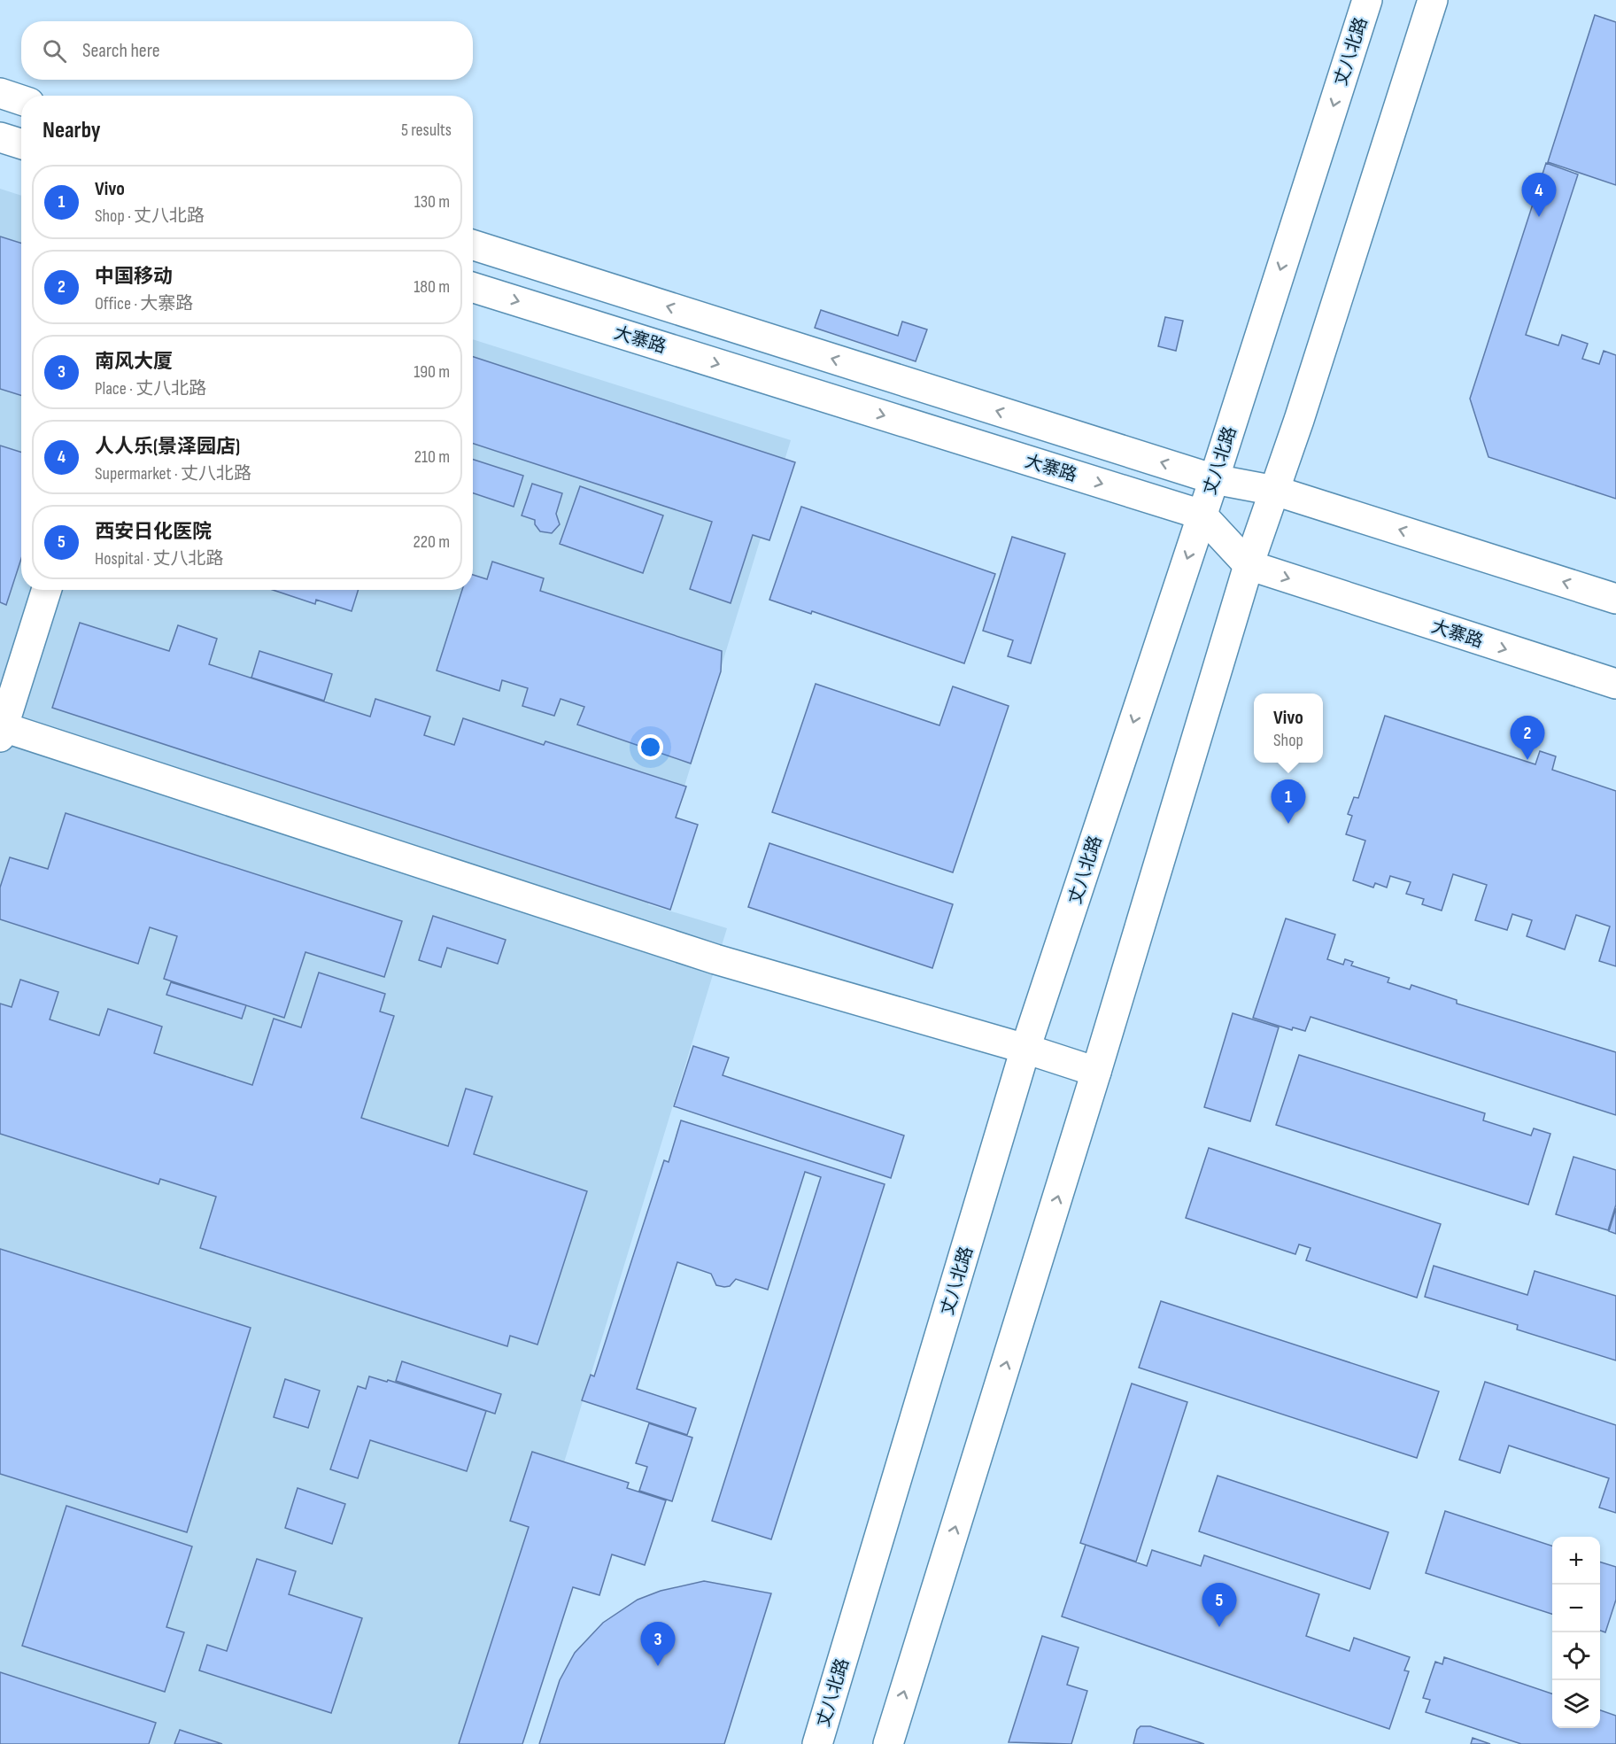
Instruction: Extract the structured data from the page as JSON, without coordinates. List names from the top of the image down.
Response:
{
  "streets": {
    "main road": ["丈八北路", "大寨路"]
  },
  "crossings": [
    ["丈八北路", "大寨路"]
  ],
  "page": {
    "search": "Search here",
    "heading": ["Nearby", "5 results"],
    "list": [
      {
        "mark": "1",
        "name": "Vivo",
        "note": "Shop · 丈八北路",
        "value": "130 m"
      },
      {
        "mark": "2",
        "name": "中国移动",
        "note": "Office · 大寨路",
        "value": "180 m"
      },
      {
        "mark": "3",
        "name": "南风大厦",
        "note": "Place · 丈八北路",
        "value": "190 m"
      },
      {
        "mark": "4",
        "name": "人人乐(景泽园店)",
        "note": "Supermarket · 丈八北路",
        "value": "210 m"
      },
      {
        "mark": "5",
        "name": "西安日化医院",
        "note": "Hospital · 丈八北路",
        "value": "220 m"
      }
    ],
    "pins": [
      "4",
      "2",
      "1",
      "5",
      "3"
    ],
    "popup": ["Vivo", "Shop"],
    "map_buttons": ["+", "−"]
  }
}
